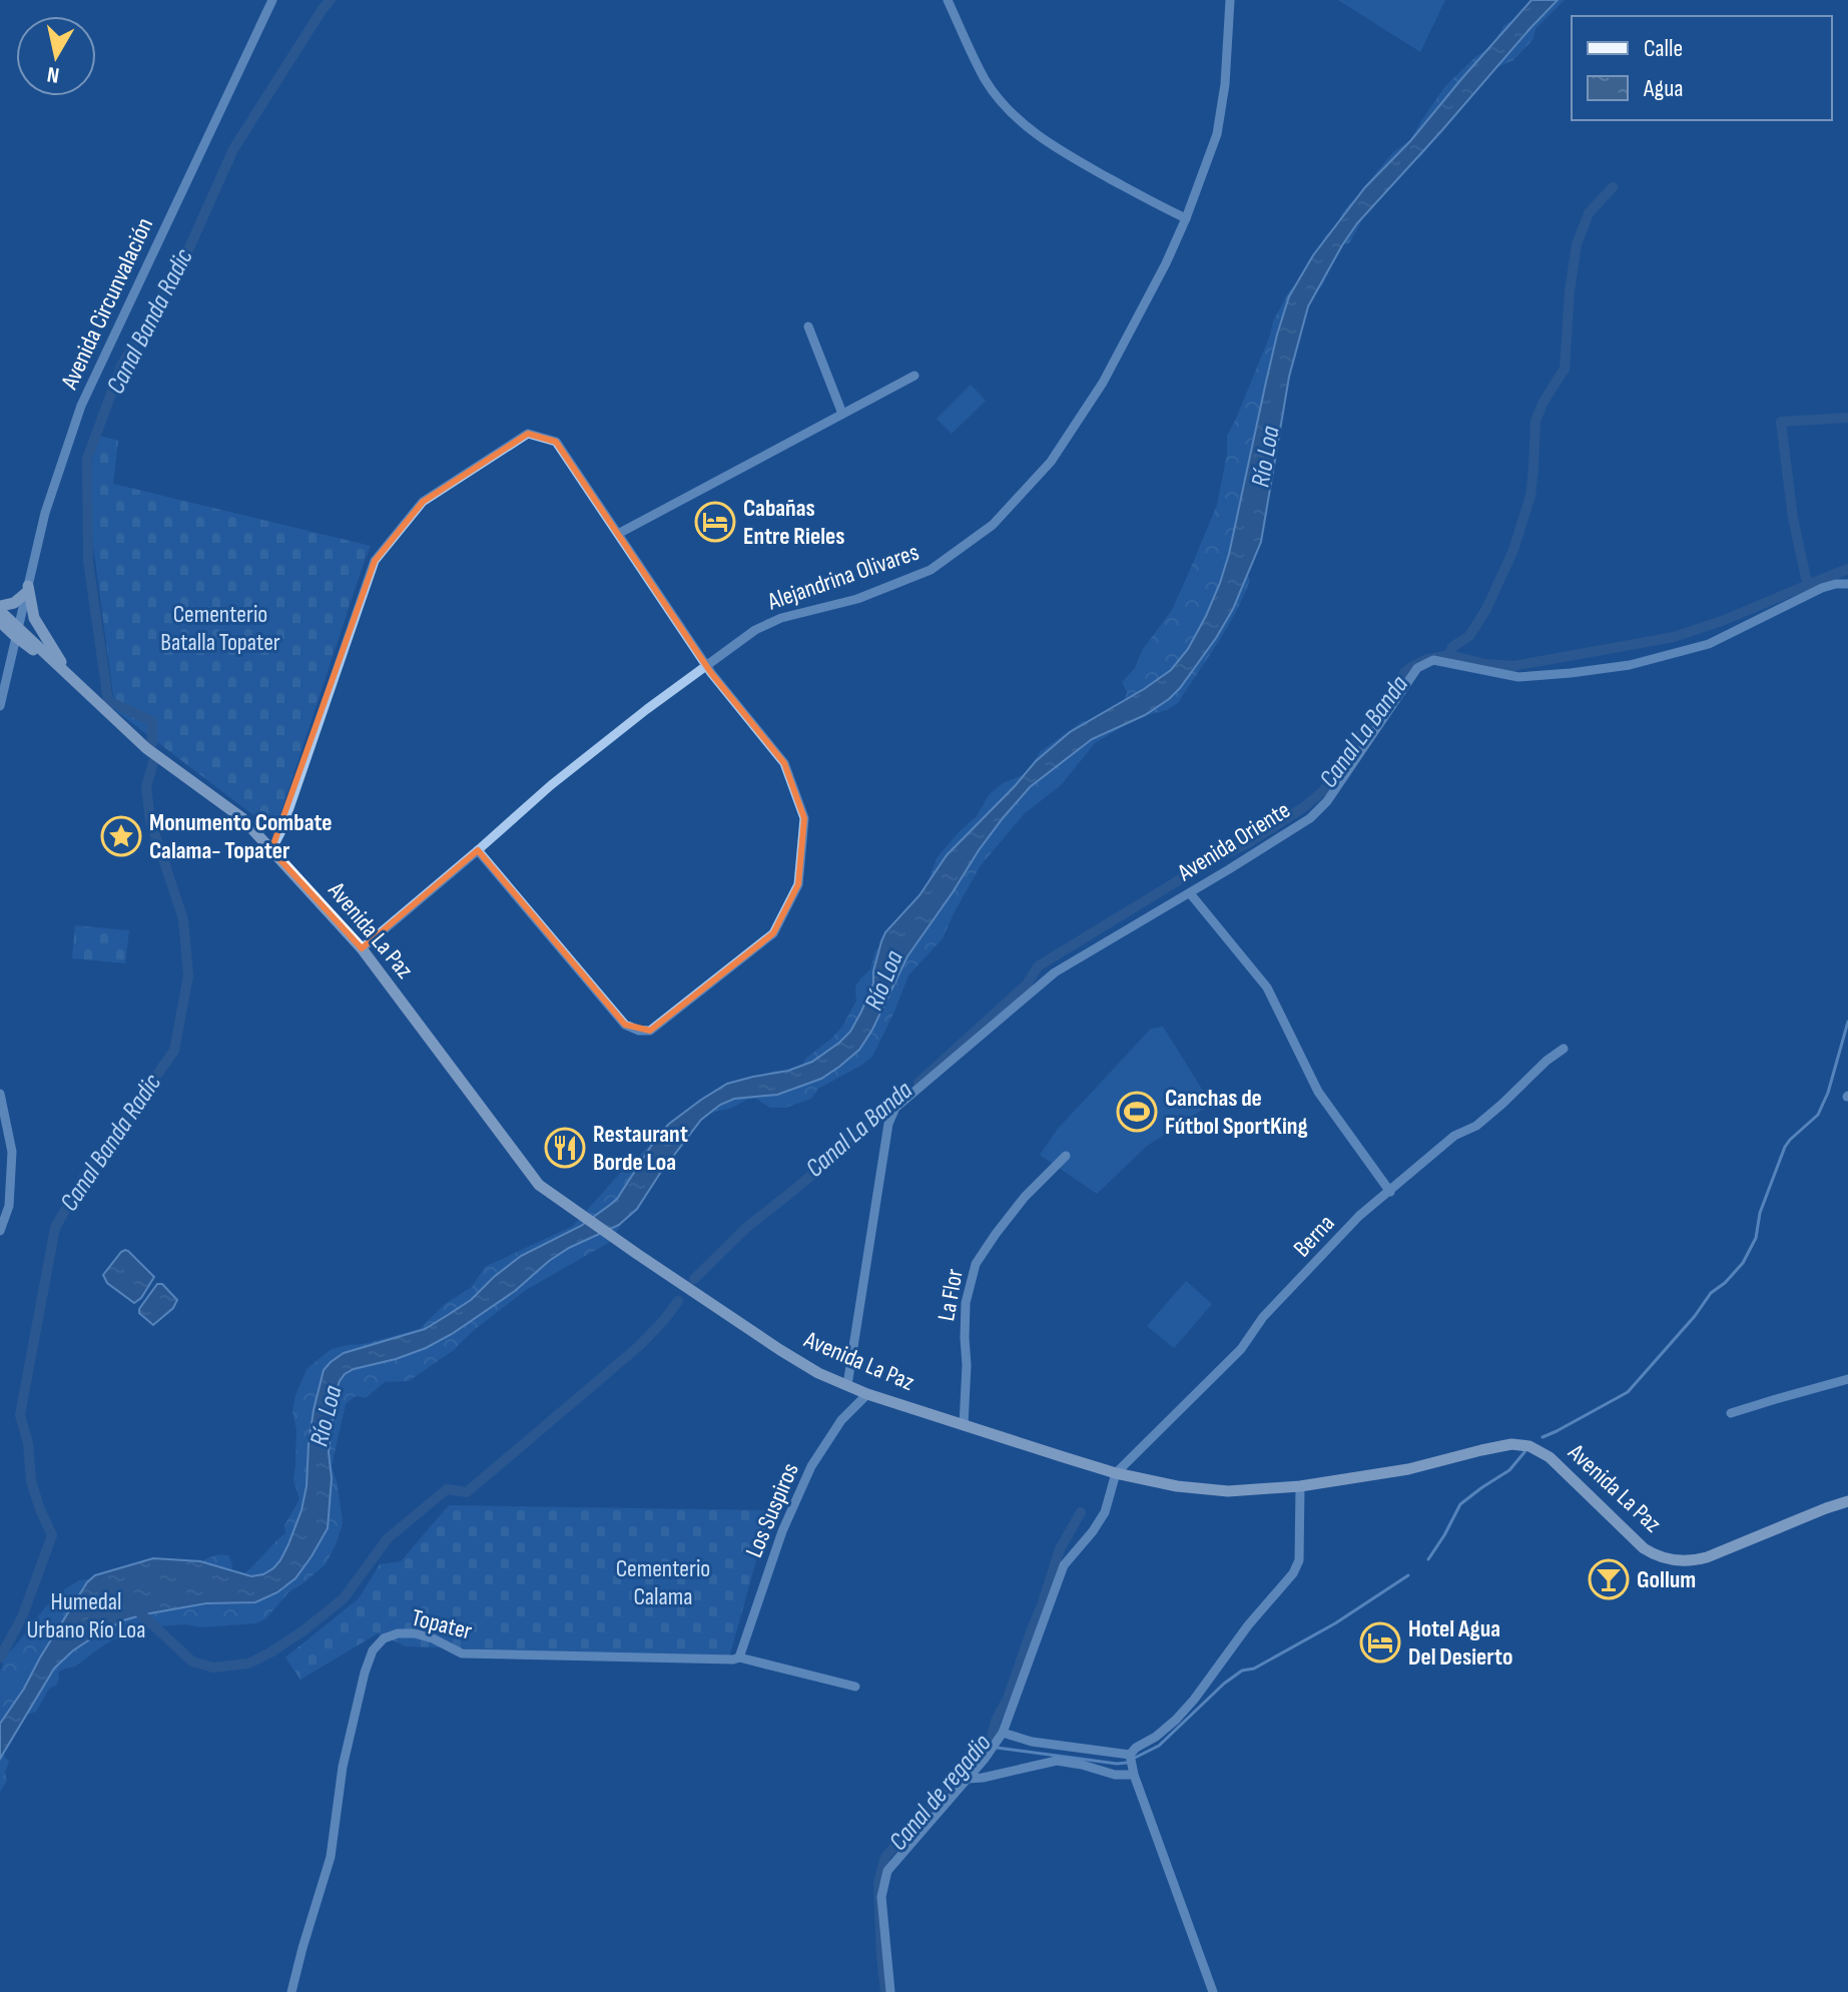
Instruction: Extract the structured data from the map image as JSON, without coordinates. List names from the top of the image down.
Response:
{
  "streets": {
    "main road": ["Avenida La Paz"],
    "street": [
      "Avenida Circunvalación",
      "Alejandrina Olivares",
      "Avenida Oriente",
      "Berna",
      "La Flor",
      "Los Suspiros",
      "Topater"
    ]
  },
  "crossings": [
    ["Avenida Circunvalación", "Avenida La Paz"],
    ["Alejandrina Olivares", "Avenida La Paz"],
    ["Avenida Oriente", "Avenida La Paz"],
    ["Avenida La Paz", "Berna"],
    ["Avenida La Paz", "La Flor"],
    ["Avenida La Paz", "Los Suspiros"],
    ["Los Suspiros", "Topater"]
  ],
  "water": [
    "Canal Banda Radic",
    "Río Loa",
    "Canal La Banda",
    "Canal de regadio"
  ],
  "parks": ["Cementerio Batalla Topater", "Cementerio Calama", "Humedal Urbano Río Loa"],
  "places": {
    "hotel": ["Cabañas Entre Rieles", "Hotel Agua Del Desierto"],
    "place": ["Monumento Combate Calama- Topater"],
    "sports": ["Canchas de Fútbol SportKing"],
    "restaurant": ["Restaurant Borde Loa"],
    "bar": ["Gollum"]
  },
  "legend": ["Calle", "Agua"],
  "north": "bottom"
}
